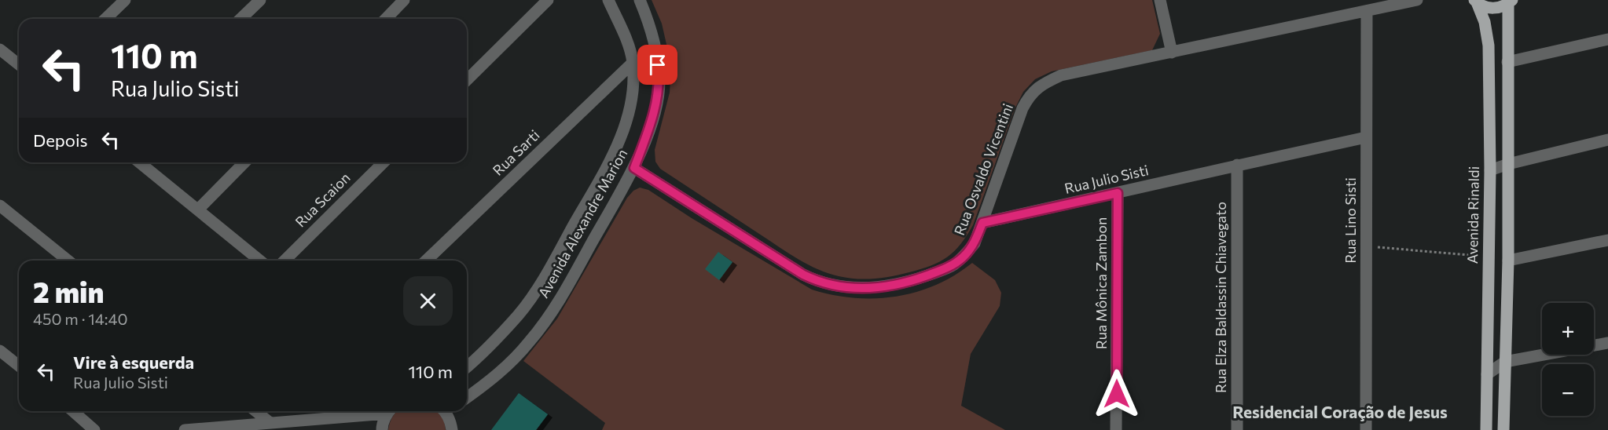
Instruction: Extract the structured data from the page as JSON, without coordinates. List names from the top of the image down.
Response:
{
  "streets": {
    "main road": ["Avenida Rinaldi"],
    "street": [
      "Rua Sarti",
      "Rua Osvaldo Vicentini",
      "Rua Julio Sisti",
      "Rua Scaion",
      "Rua Lino Sisti",
      "Avenida Alexandre Marion",
      "Rua Mônica Zambon",
      "Rua Elza Baldassin Chiavegato"
    ]
  },
  "crossings": [
    ["Rua Sarti", "Avenida Alexandre Marion"],
    ["Rua Osvaldo Vicentini", "Rua Julio Sisti"],
    ["Rua Osvaldo Vicentini", "Rua Lino Sisti"],
    ["Rua Osvaldo Vicentini", "Avenida Alexandre Marion"],
    ["Rua Julio Sisti", "Rua Lino Sisti"],
    ["Rua Julio Sisti", "Rua Mônica Zambon"],
    ["Rua Julio Sisti", "Rua Elza Baldassin Chiavegato"]
  ],
  "districts": ["Residencial Coração de Jesus"],
  "page": {
    "turn": ["110 m", "Rua Julio Sisti"],
    "then": "Depois",
    "heading": ["2 min", "450 m · 14:40"],
    "map_buttons": ["+", "−"],
    "list": [
      {
        "name": "Vire à esquerda",
        "note": "Rua Julio Sisti",
        "value": "110 m"
      }
    ]
  }
}
